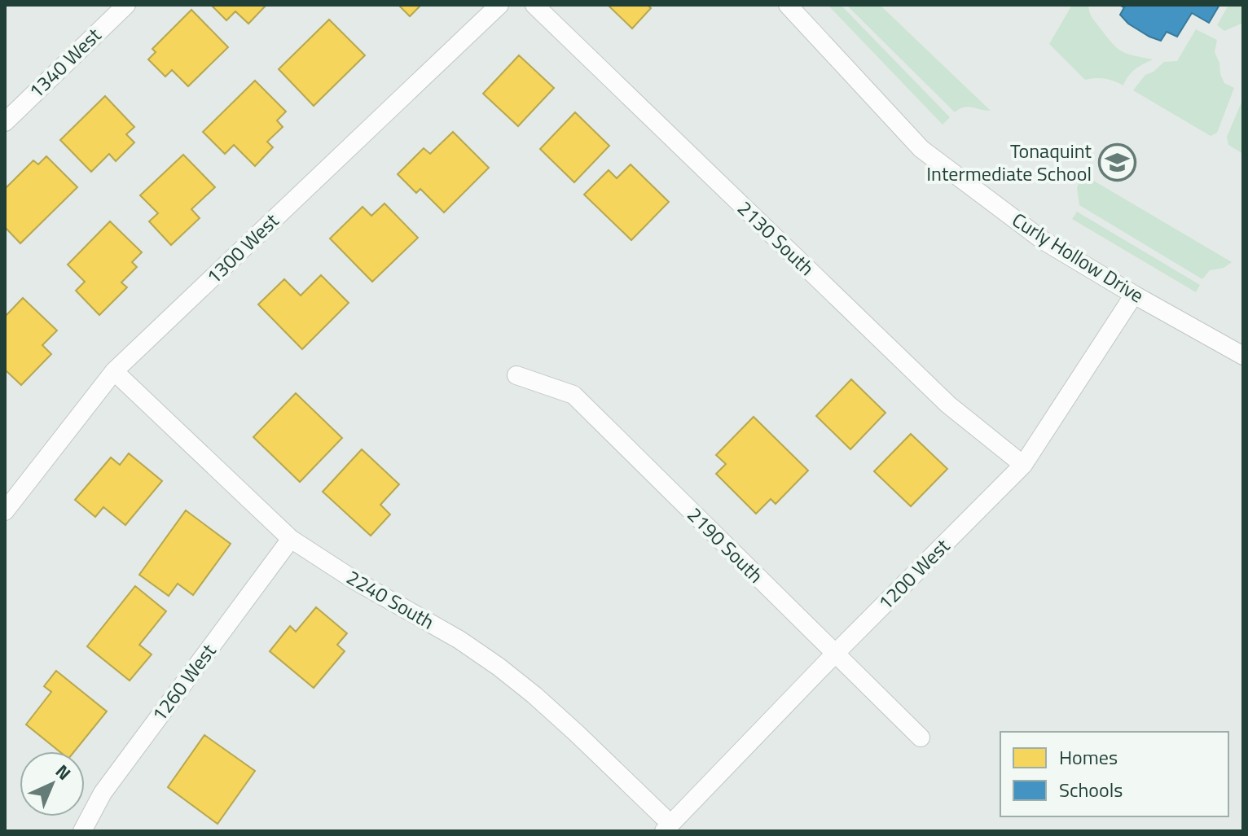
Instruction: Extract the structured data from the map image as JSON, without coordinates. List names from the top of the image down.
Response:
{
  "streets": {
    "street": [
      "1340 West",
      "2130 South",
      "1300 West",
      "Curly Hollow Drive",
      "2190 South",
      "1200 West",
      "2240 South",
      "1260 West"
    ]
  },
  "crossings": [
    ["2130 South", "1200 West"],
    ["1300 West", "2240 South"],
    ["Curly Hollow Drive", "1200 West"],
    ["2190 South", "1200 West"],
    ["1200 West", "2240 South"],
    ["2240 South", "1260 West"]
  ],
  "places": {
    "school or university": ["Tonaquint Intermediate School"]
  },
  "legend": ["Homes", "Schools"],
  "north": "top right"
}
